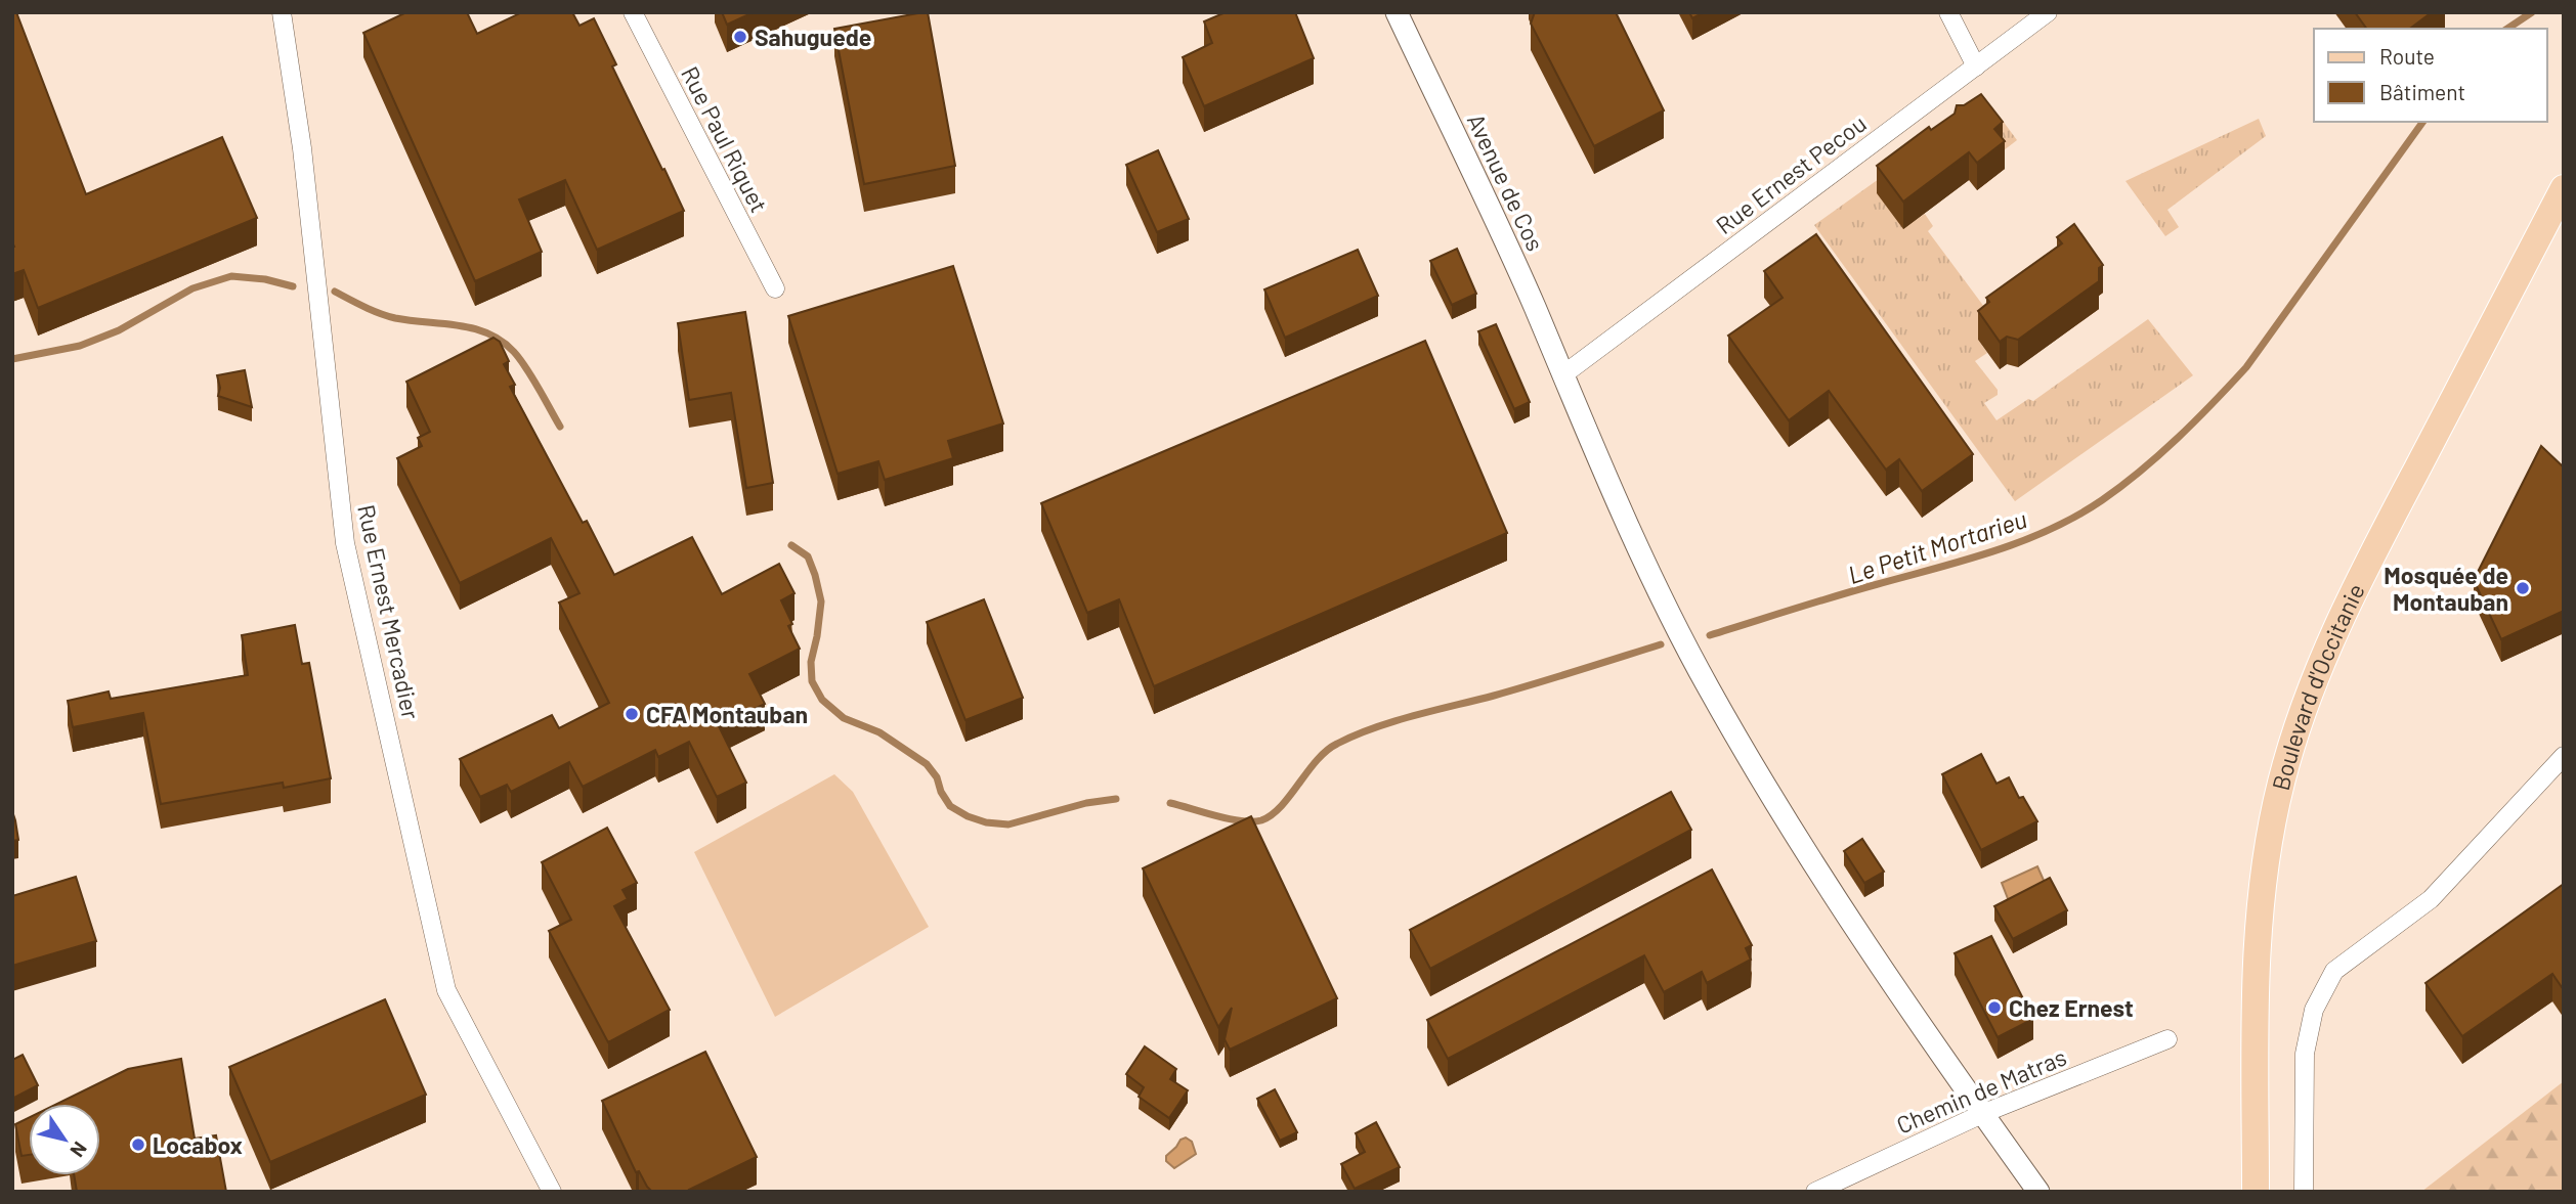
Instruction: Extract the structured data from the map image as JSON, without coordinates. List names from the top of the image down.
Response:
{
  "streets": {
    "main road": ["Boulevard d'Occitanie"],
    "street": [
      "Rue Paul Riquet",
      "Rue Ernest Pecou",
      "Avenue de Cos",
      "Rue Ernest Mercadier",
      "Chemin de Matras"
    ]
  },
  "crossings": [
    ["Rue Ernest Pecou", "Avenue de Cos"],
    ["Avenue de Cos", "Chemin de Matras"]
  ],
  "water": ["Le Petit Mortarieu"],
  "places": [
    "Sahuguede",
    "Mosquée de Montauban",
    "CFA Montauban",
    "Chez Ernest",
    "Locabox"
  ],
  "legend": ["Route", "Bâtiment"],
  "north": "bottom right"
}
